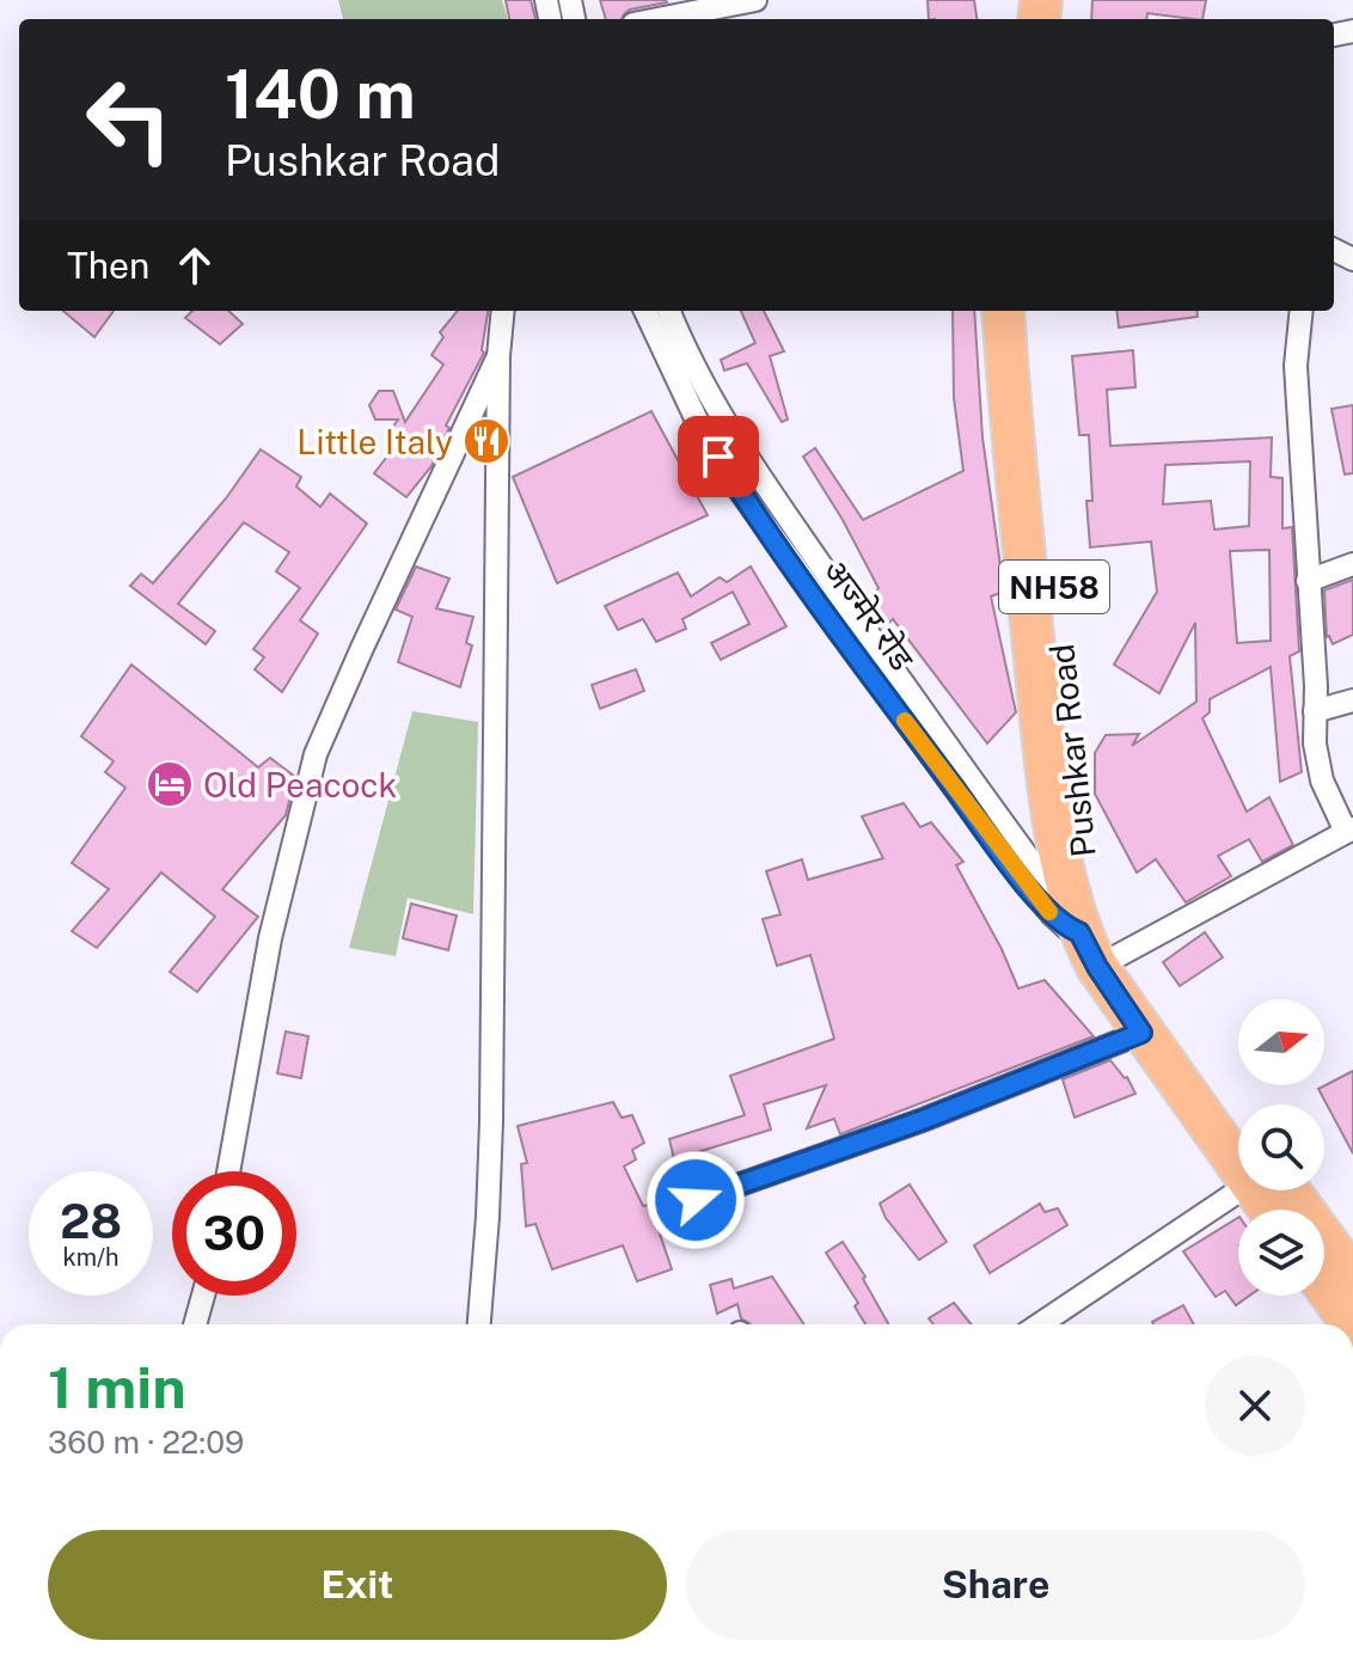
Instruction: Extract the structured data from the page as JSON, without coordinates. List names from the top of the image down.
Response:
{
  "streets": {
    "highway": ["NH58", "Pushkar Road"],
    "street": ["अज्मेर रोड"]
  },
  "crossings": [
    ["अज्मेर रोड", "Pushkar Road"]
  ],
  "places": {
    "restaurant": ["Little Italy"],
    "hotel": ["Old Peacock"]
  },
  "north": "right",
  "page": {
    "turn": ["140 m", "Pushkar Road"],
    "then": "Then",
    "speed": "28 km/h",
    "limit": "30",
    "heading": ["1 min", "360 m · 22:09"],
    "buttons": ["Exit", "Share"]
  }
}
